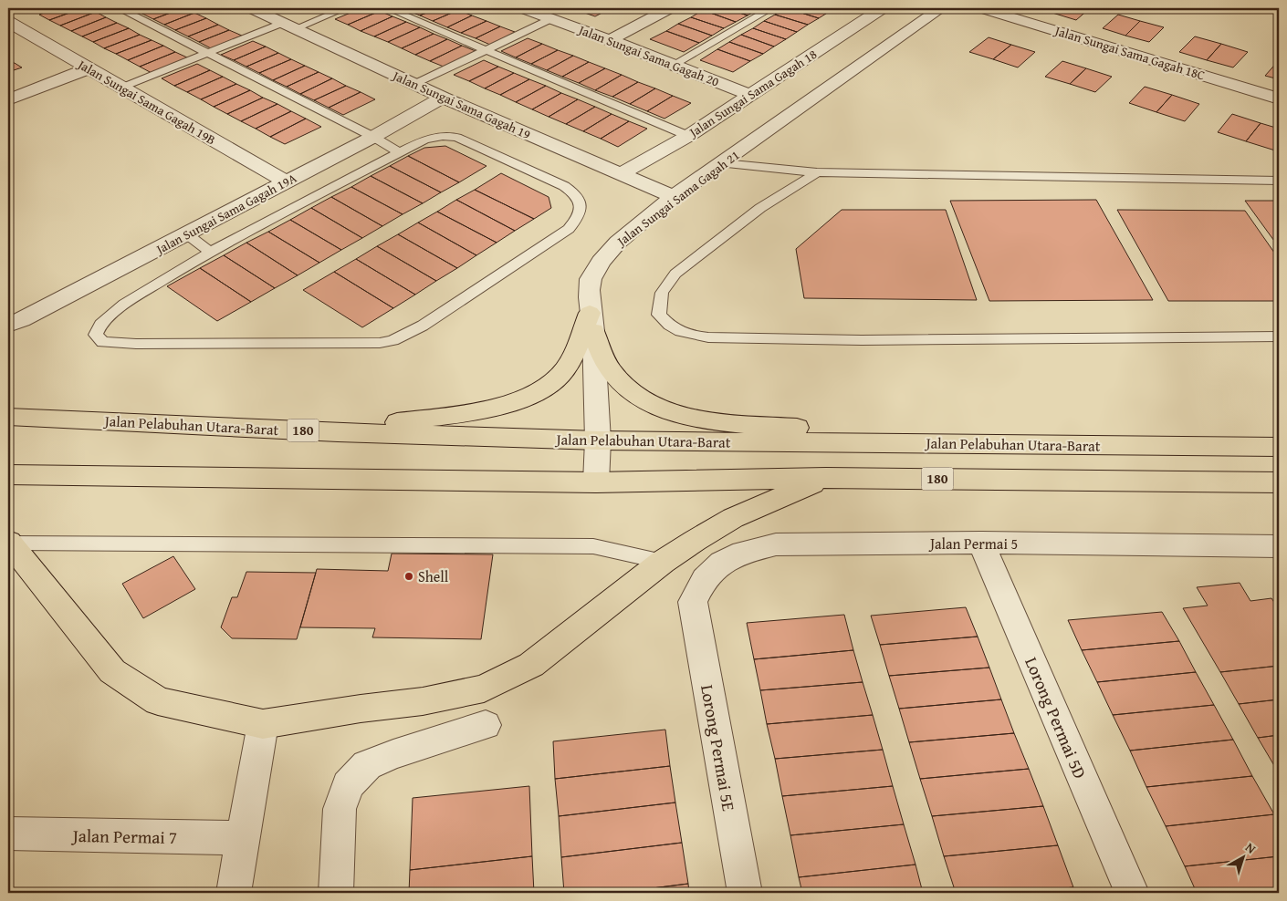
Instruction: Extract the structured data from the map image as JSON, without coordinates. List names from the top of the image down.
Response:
{
  "streets": {
    "main road": ["Jalan Pelabuhan Utara-Barat", "180"],
    "street": [
      "Jalan Sungai Sama Gagah 18C",
      "Jalan Sungai Sama Gagah 20",
      "Jalan Sungai Sama Gagah 18",
      "Jalan Sungai Sama Gagah 19B",
      "Jalan Sungai Sama Gagah 19",
      "Jalan Sungai Sama Gagah 21",
      "Jalan Sungai Sama Gagah 19A",
      "Jalan Permai 5",
      "Lorong Permai 5D",
      "Lorong Permai 5E",
      "Jalan Permai 7"
    ]
  },
  "crossings": [
    ["Jalan Sungai Sama Gagah 20", "Jalan Sungai Sama Gagah 18"],
    ["Jalan Sungai Sama Gagah 18", "Jalan Sungai Sama Gagah 19"],
    ["Jalan Sungai Sama Gagah 19B", "Jalan Sungai Sama Gagah 19A"],
    ["Jalan Sungai Sama Gagah 19", "Jalan Sungai Sama Gagah 21"],
    ["Jalan Sungai Sama Gagah 19", "Jalan Sungai Sama Gagah 19A"],
    ["Jalan Sungai Sama Gagah 21", "Jalan Pelabuhan Utara-Barat"],
    ["Jalan Sungai Sama Gagah 21", "180"],
    ["Jalan Permai 5", "Lorong Permai 5D"],
    ["Jalan Permai 5", "Lorong Permai 5E"]
  ],
  "places": ["Shell"],
  "north": "top right"
}
